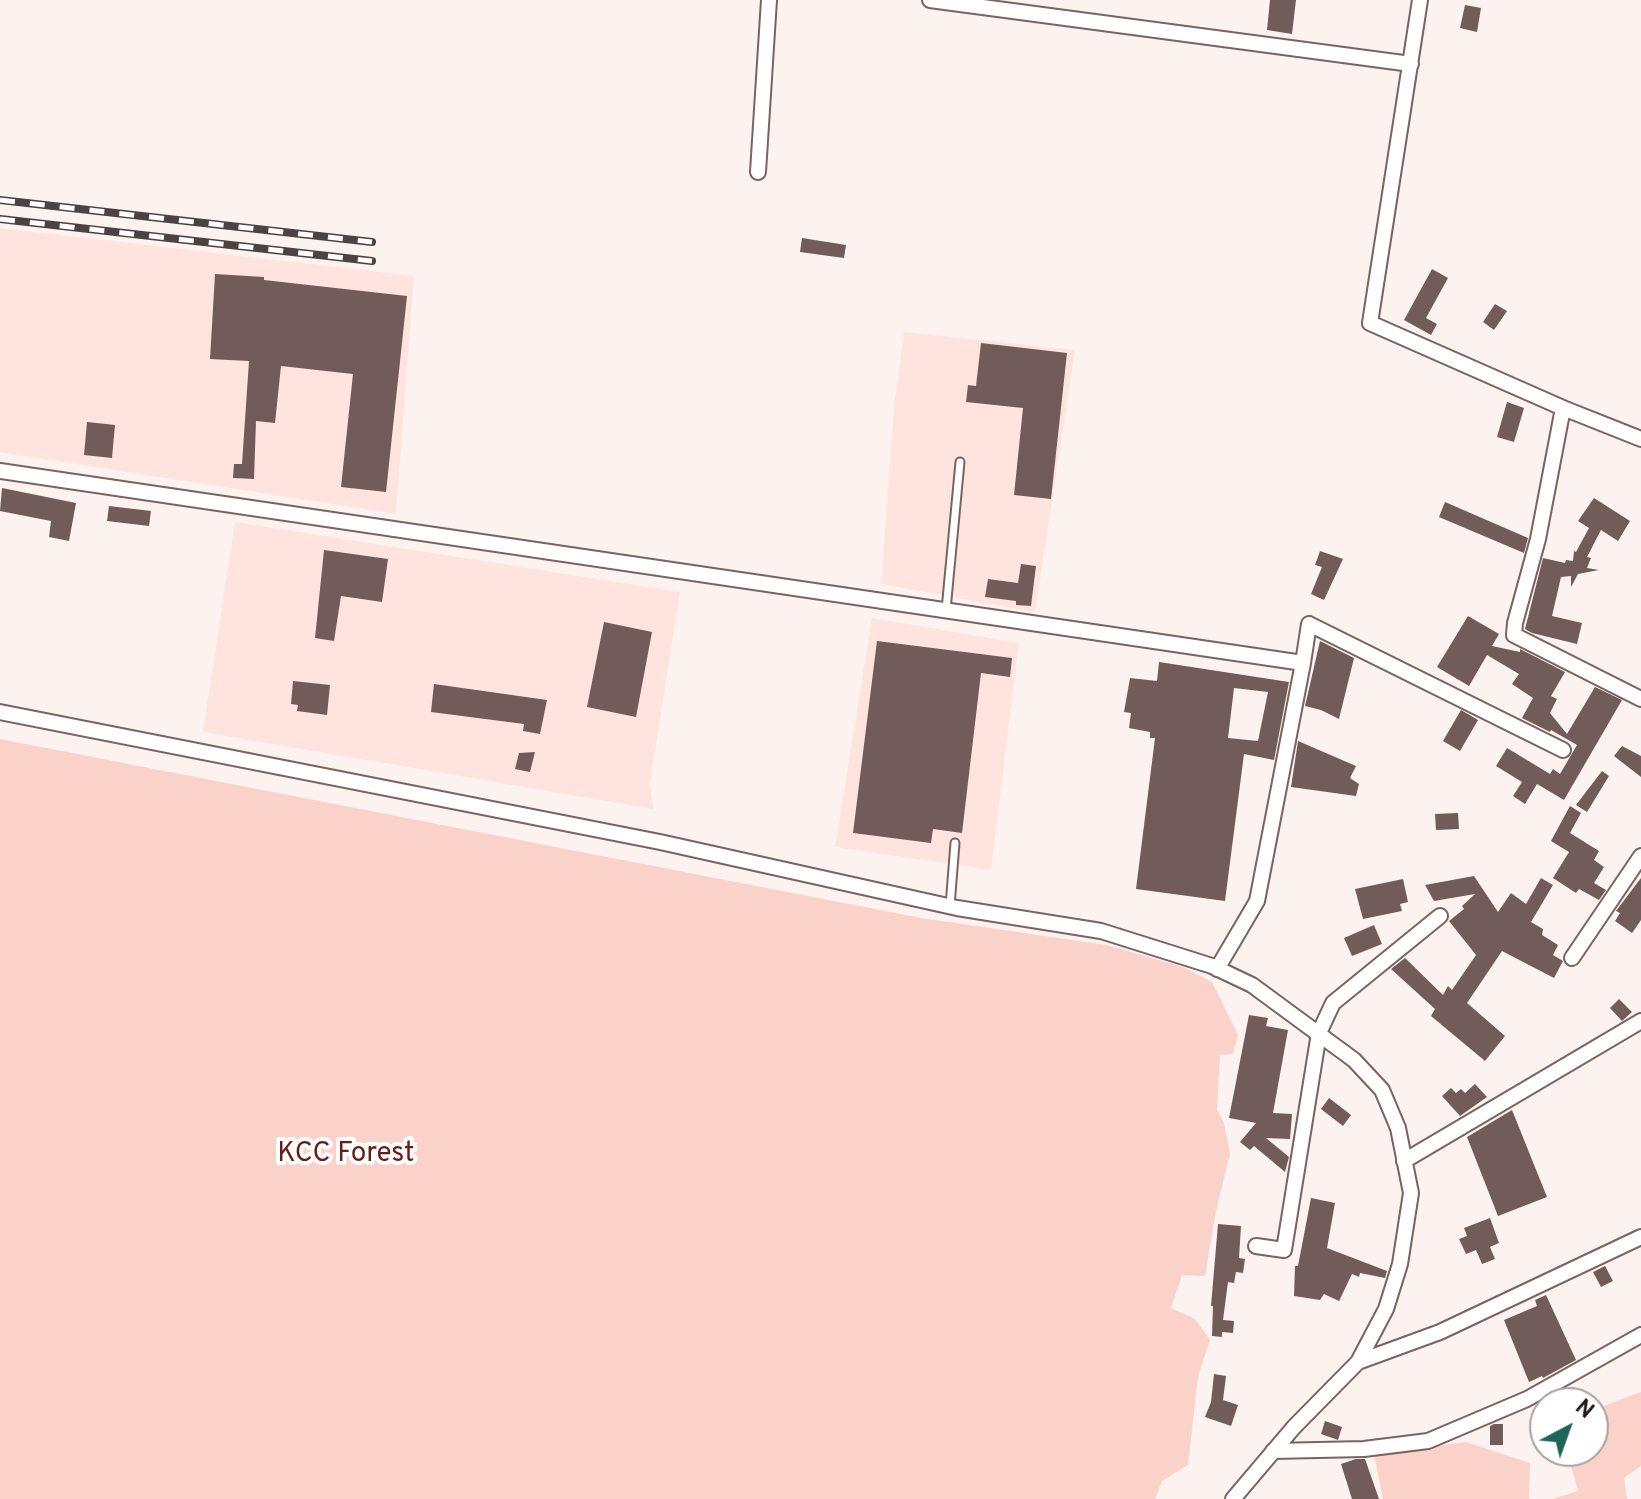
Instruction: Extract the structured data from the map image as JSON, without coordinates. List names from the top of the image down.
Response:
{
  "parks": ["KCC Forest"],
  "north": "top right"
}
